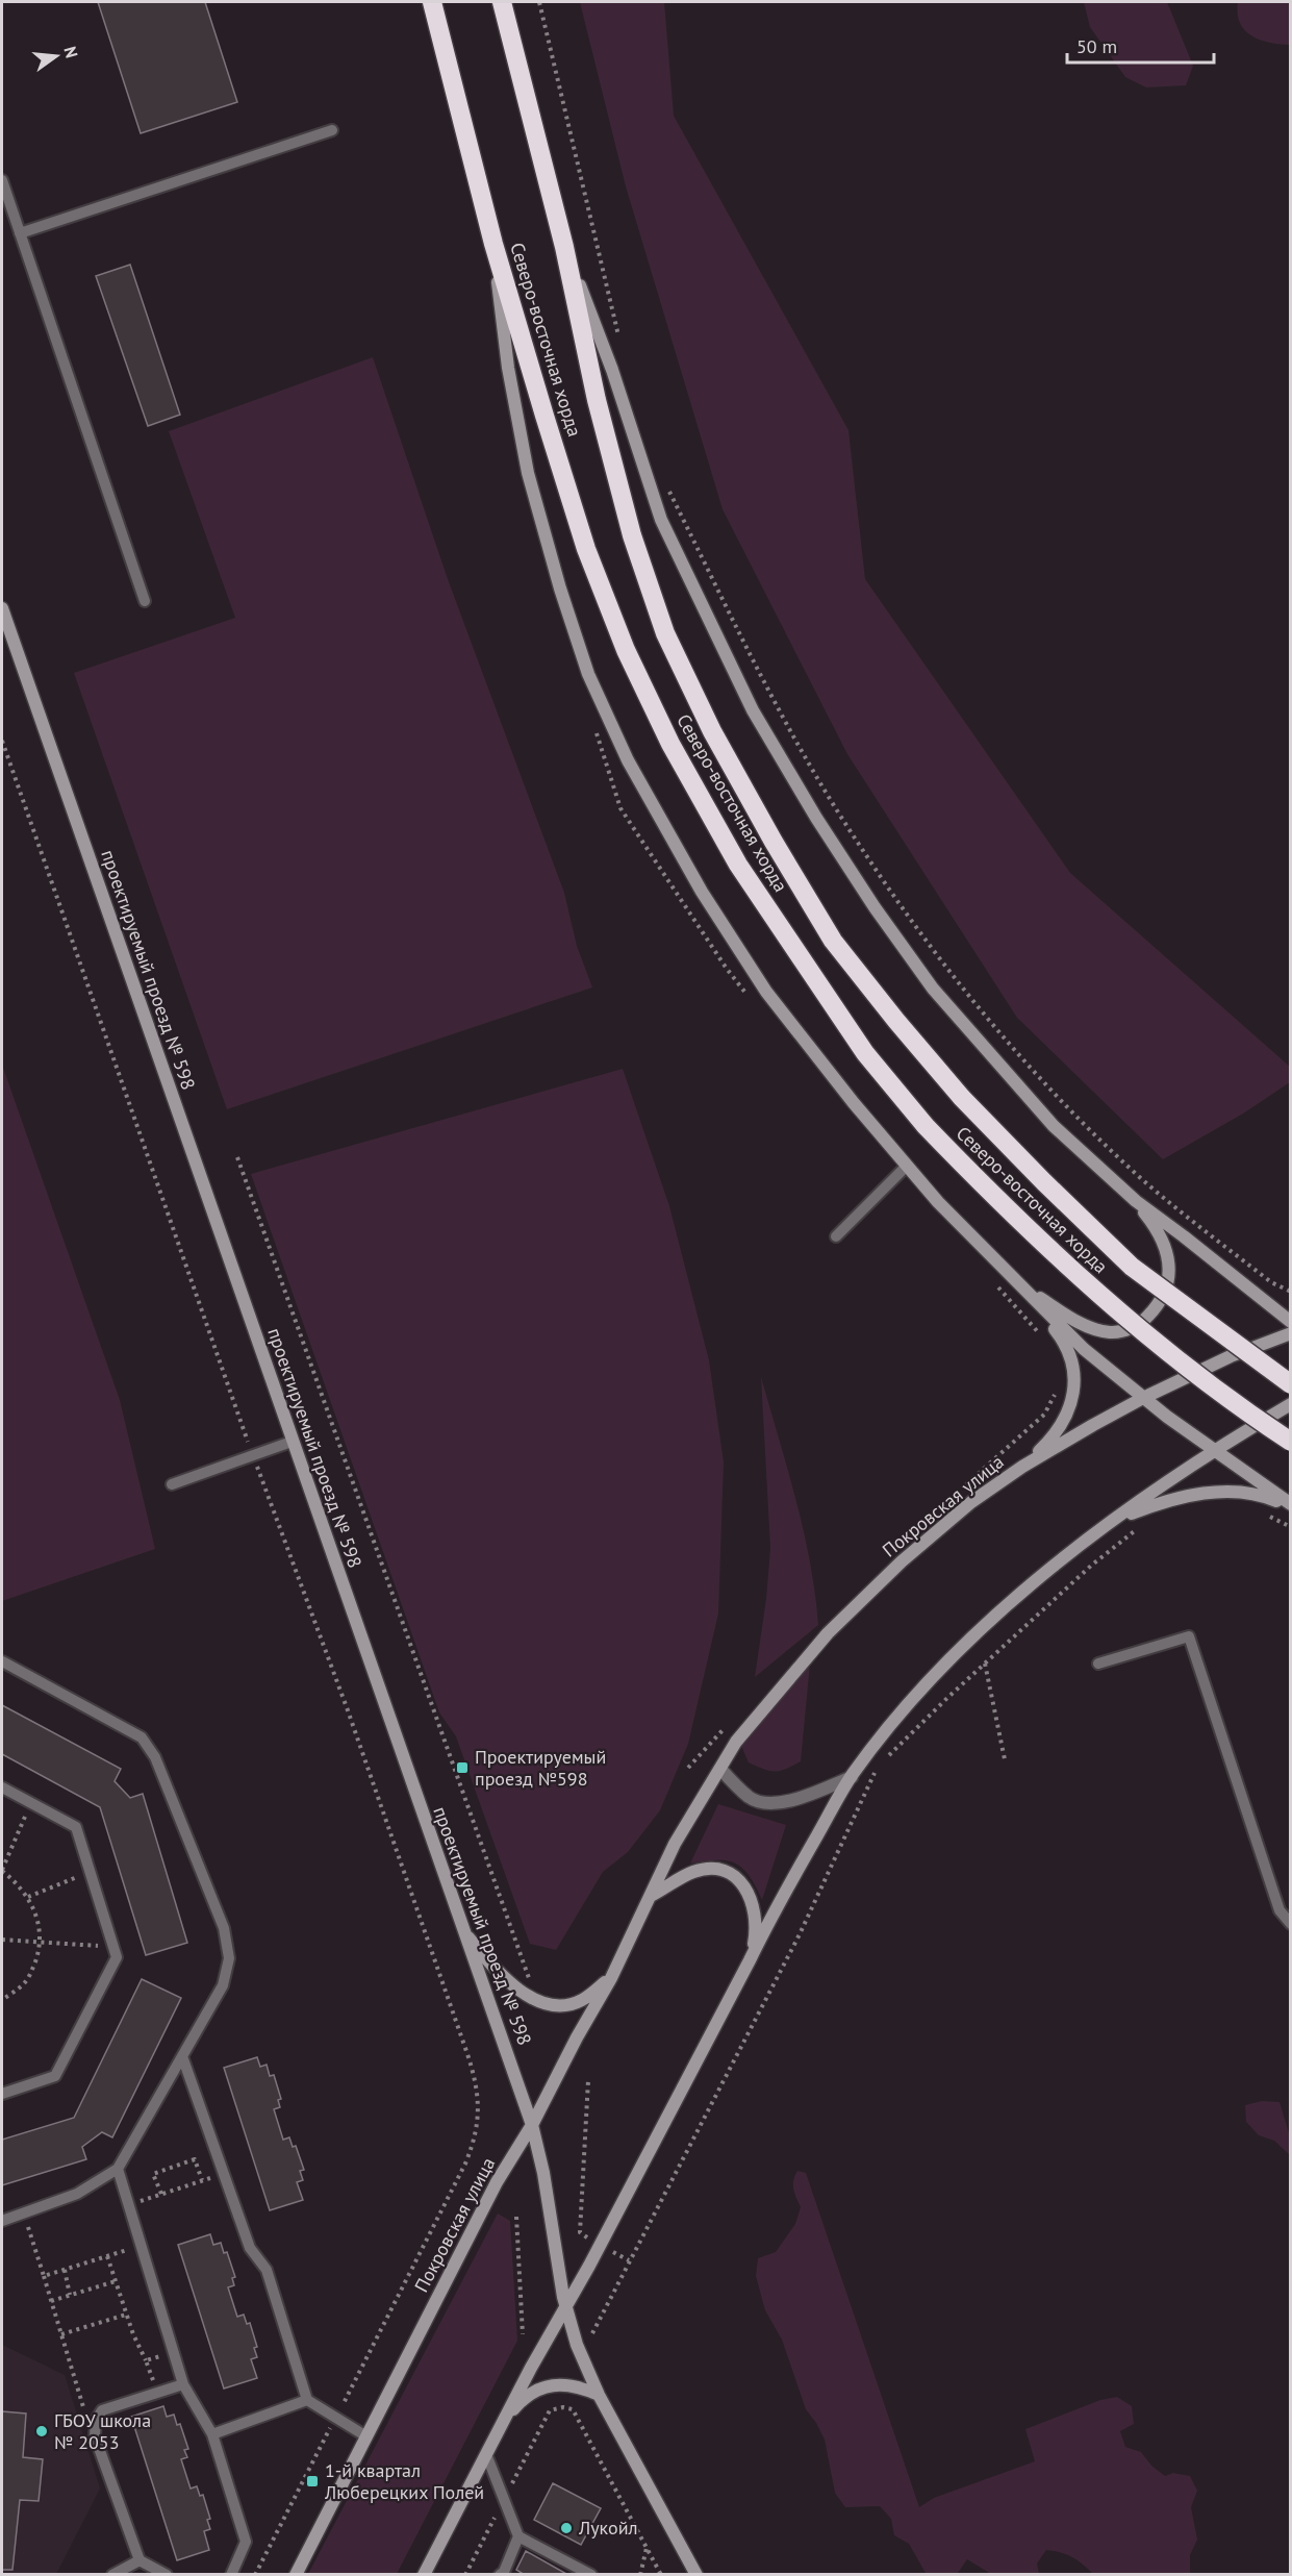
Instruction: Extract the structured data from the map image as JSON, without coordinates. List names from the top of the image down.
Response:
{
  "streets": {
    "highway": ["Северо-восточная хорда"],
    "main road": ["проектируемый проезд № 598", "Покровская улица"]
  },
  "crossings": [
    ["проектируемый проезд № 598", "Покровская улица"]
  ],
  "places": {
    "transit": ["Проектируемый проезд №598", "1-й квартал Люберецких Полей"],
    "other": ["ГБОУ школа № 2053", "Лукойл"]
  },
  "scale_bar": "50 m",
  "north": "right"
}
